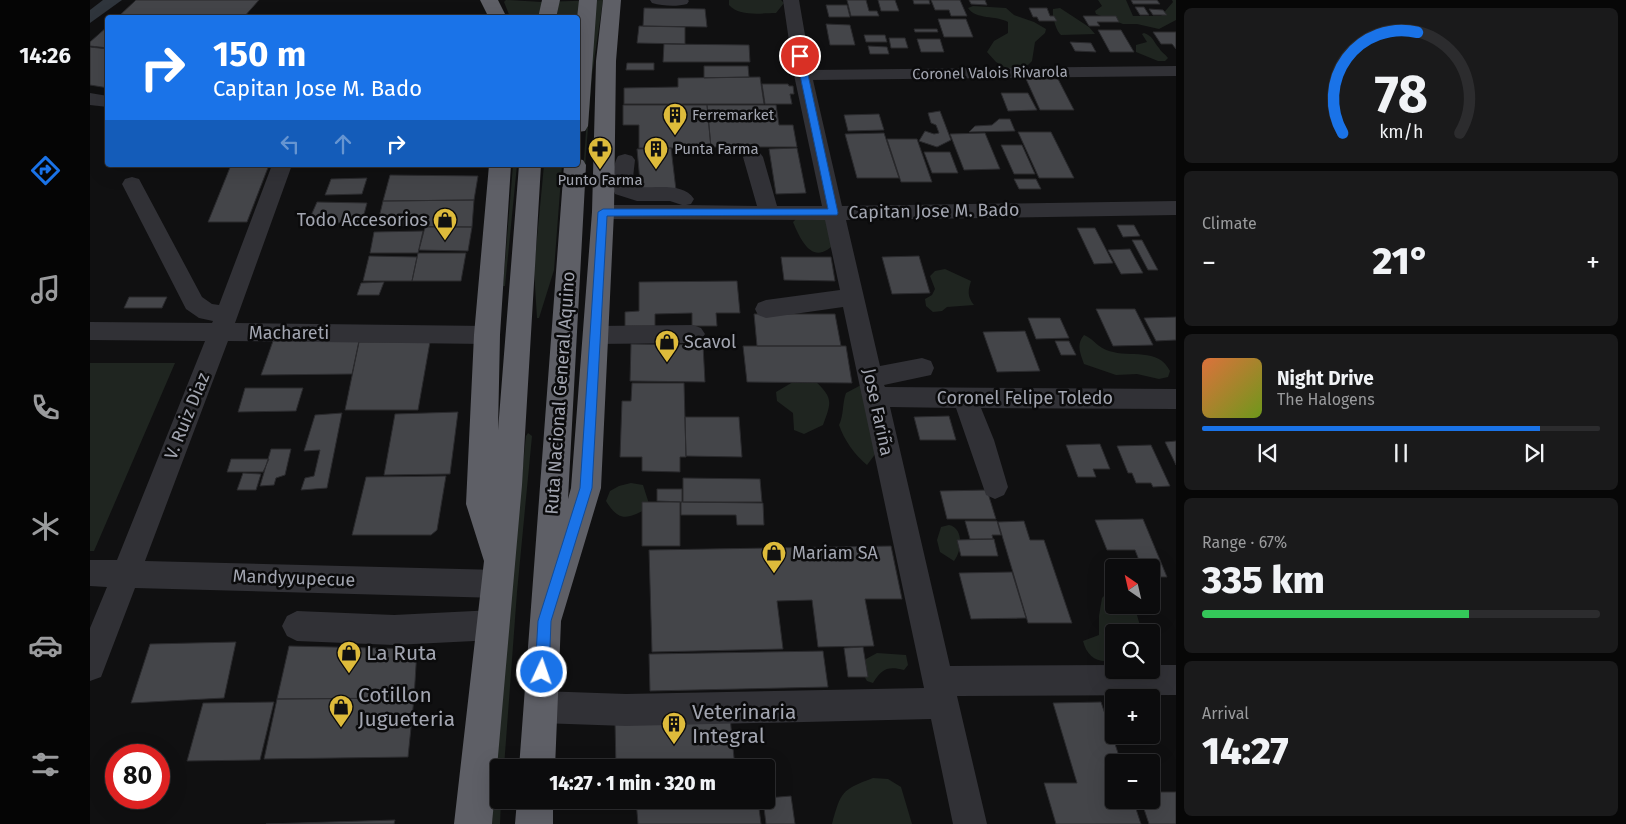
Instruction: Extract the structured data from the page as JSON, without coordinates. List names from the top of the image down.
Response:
{
  "streets": {
    "highway": ["Ruta Nacional General Aquino"],
    "street": [
      "Coronel Valois Rivarola",
      "Capitan Jose M. Bado",
      "Machareti",
      "Coronel Felipe Toledo",
      "Jose Fariña",
      "V. Ruiz Diaz",
      "Mandyyupecue"
    ]
  },
  "crossings": [
    ["Coronel Valois Rivarola", "Jose Fariña"],
    ["Capitan Jose M. Bado", "Ruta Nacional General Aquino"],
    ["Capitan Jose M. Bado", "Jose Fariña"],
    ["Machareti", "V. Ruiz Diaz"],
    ["Coronel Felipe Toledo", "Jose Fariña"],
    ["V. Ruiz Diaz", "Mandyyupecue"]
  ],
  "places": {
    "building": ["Ferremarket", "Punta Farma", "Veterinaria Integral"],
    "pharmacy": ["Punto Farma"],
    "shop": [
      "Todo Accesorios",
      "Scavol",
      "Mariam SA",
      "La Ruta",
      "Cotillon Jugueteria"
    ]
  },
  "north": "top left",
  "page": {
    "tabs": "14:26",
    "turn": ["150 m", "Capitan Jose M. Bado"],
    "tile": [
      "Climate",
      ["Range · 67%", "335 km"],
      ["Arrival", "14:27"]
    ],
    "heat": ["−", "21°", "+"],
    "song": ["Night Drive", "The Halogens"],
    "map_buttons": ["+", "−"],
    "limit": "80",
    "trip": "14:27 · 1 min · 320 m",
    "gauge": ["78", "km/h"]
  }
}
